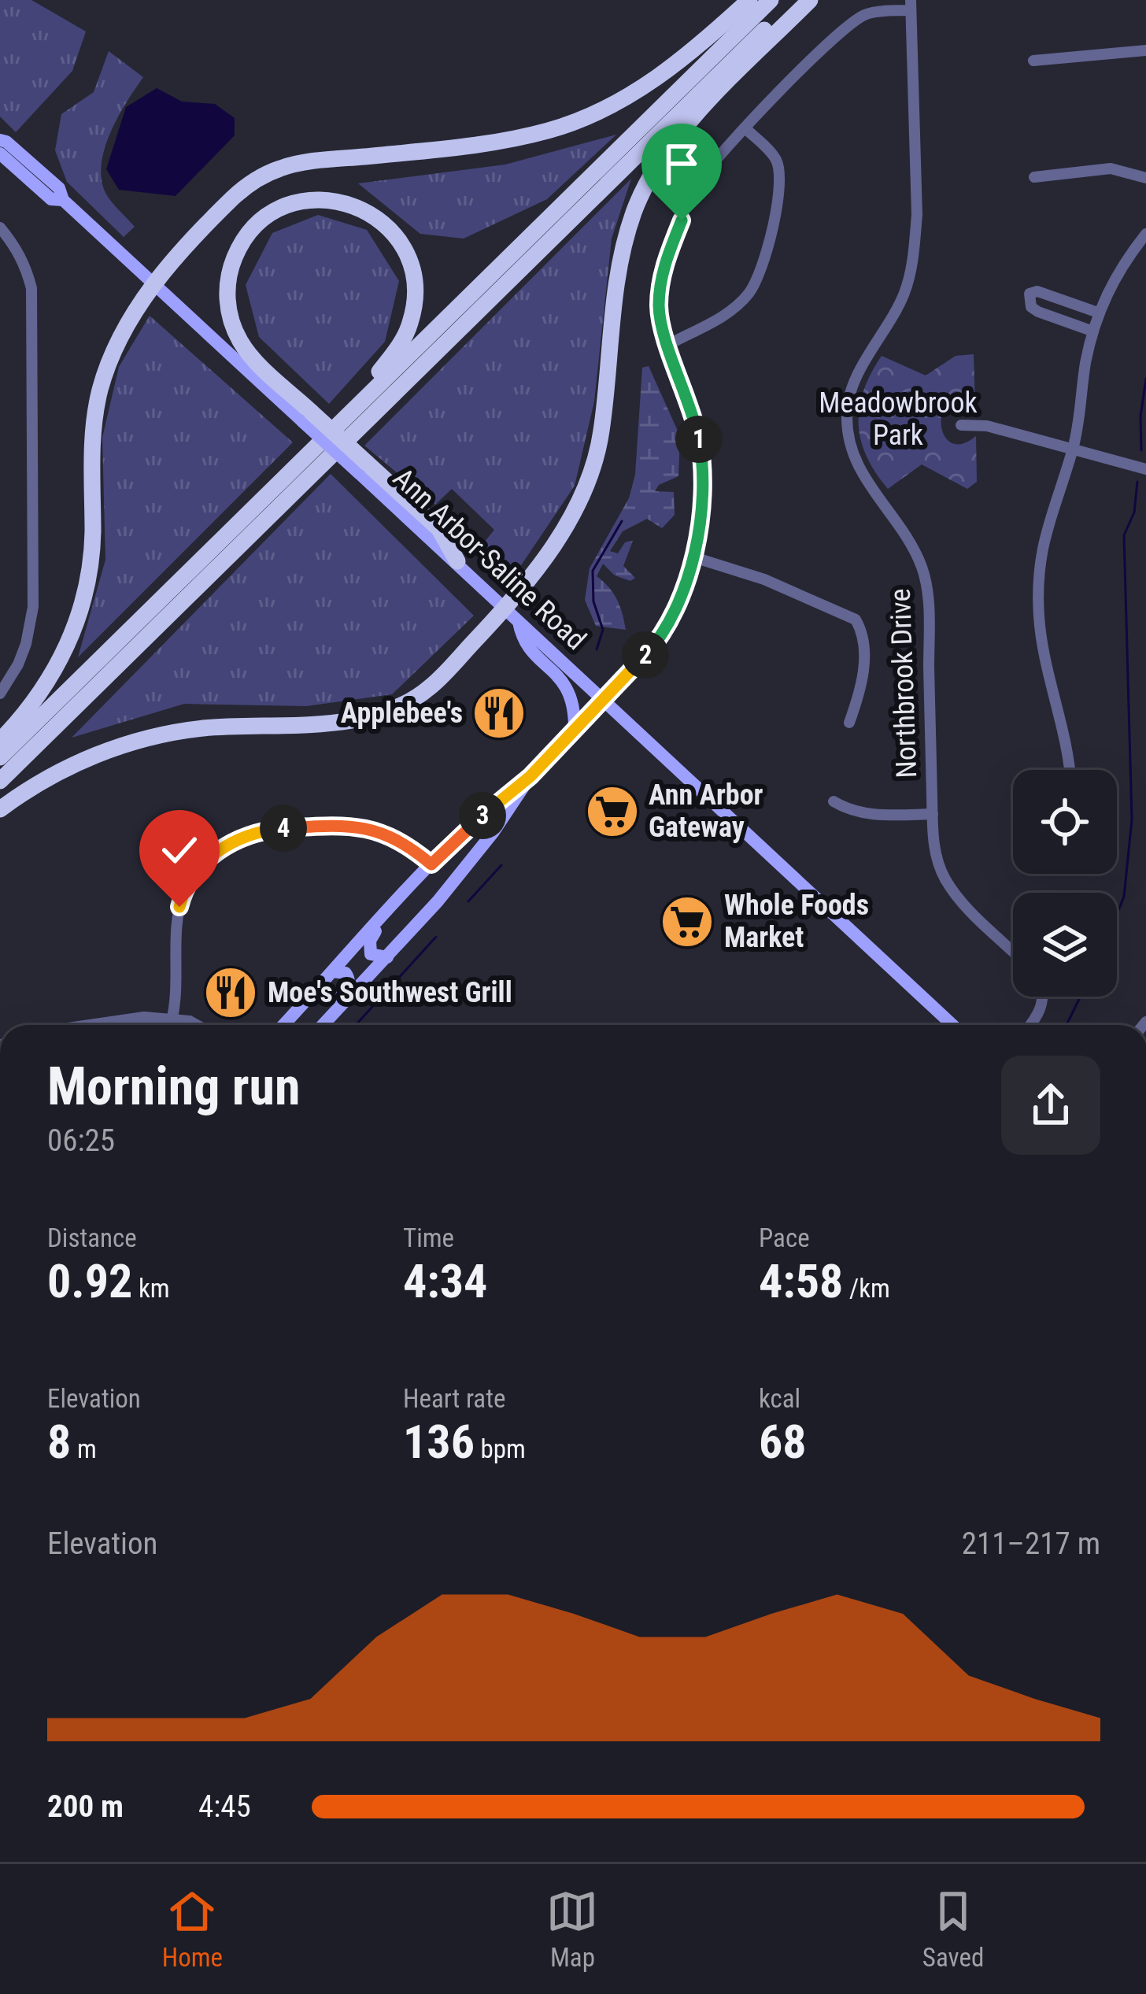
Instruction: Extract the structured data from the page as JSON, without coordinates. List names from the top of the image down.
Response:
{
  "streets": {
    "main road": ["Ann Arbor-Saline Road"],
    "street": ["Northbrook Drive"]
  },
  "parks": ["Meadowbrook Park"],
  "places": {
    "restaurant": ["Applebee's", "Moe's Southwest Grill"],
    "supermarket": ["Ann Arbor Gateway", "Whole Foods Market"]
  },
  "page": {
    "pins": [
      "1",
      "2",
      "3",
      "4"
    ],
    "heading": ["Morning run", "06:25"],
    "stats": [
      ["Distance", "0.92 km"],
      ["Time", "4:34"],
      ["Pace", "4:58 /km"],
      ["Elevation", "8 m"],
      ["Heart rate", "136 bpm"],
      ["kcal", "68"]
    ],
    "chart": ["Elevation", "211–217 m"],
    "list": [
      {
        "name": "200 m",
        "note": "4:45"
      }
    ],
    "tabs": ["Home", "Map", "Saved"]
  }
}
